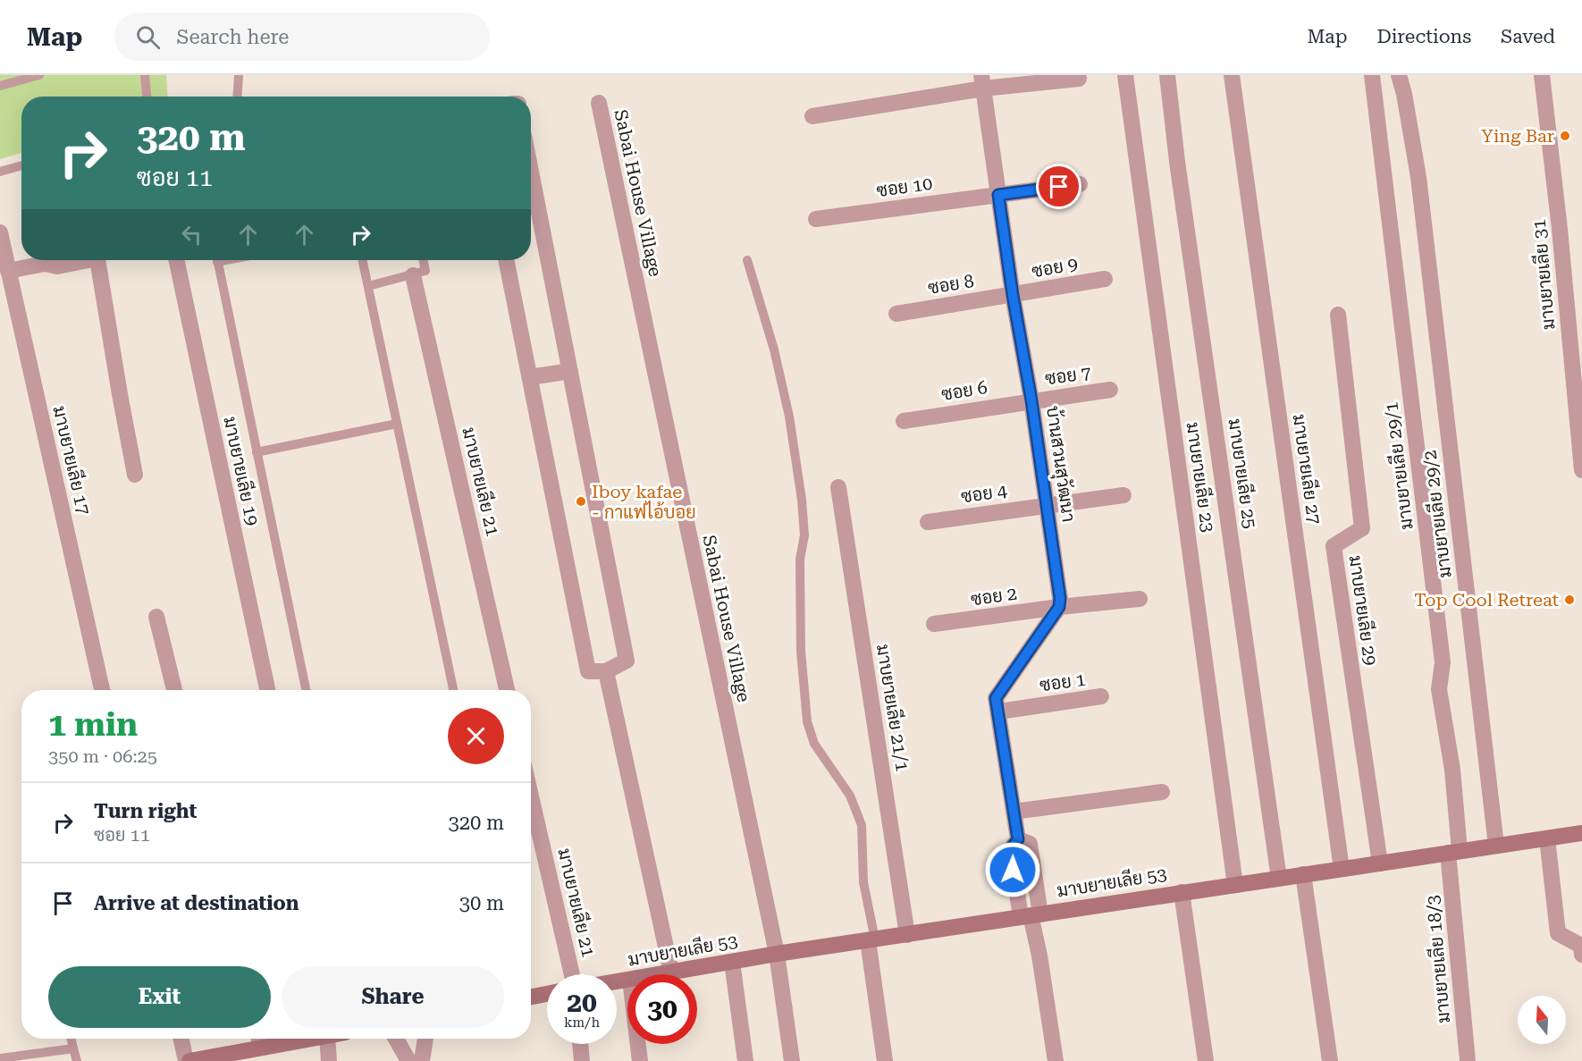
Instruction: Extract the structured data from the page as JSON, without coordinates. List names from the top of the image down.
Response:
{
  "streets": {
    "street": [
      "ซอย 10",
      "Sabai House Village",
      "ซอย 9",
      "มาบยายเลีย 31",
      "ซอย 8",
      "ซอย 7",
      "ซอย 6",
      "มาบยายเลีย 17",
      "บ้านสวนสุวัฒนา",
      "มาบยายเลีย 29/1",
      "มาบยายเลีย 27",
      "มาบยายเลีย 19",
      "มาบยายเลีย 25",
      "มาบยายเลีย 23",
      "มาบยายเลีย 21",
      "ซอย 4",
      "มาบยายเลีย 29/2",
      "ซอย 2",
      "มาบยายเลีย 29",
      "ซอย 1",
      "มาบยายเลีย 21/1",
      "มาบยายเลีย 53",
      "มาบยายเลีย 18/3"
    ]
  },
  "crossings": [
    ["ซอย 10", "บ้านสวนสุวัฒนา"],
    ["Sabai House Village", "มาบยายเลีย 53"],
    ["ซอย 9", "ซอย 8"],
    ["ซอย 9", "บ้านสวนสุวัฒนา"],
    ["ซอย 8", "บ้านสวนสุวัฒนา"],
    ["ซอย 7", "ซอย 6"],
    ["ซอย 7", "บ้านสวนสุวัฒนา"],
    ["ซอย 6", "บ้านสวนสุวัฒนา"],
    ["บ้านสวนสุวัฒนา", "ซอย 4"],
    ["บ้านสวนสุวัฒนา", "ซอย 2"],
    ["มาบยายเลีย 29/1", "มาบยายเลีย 53"],
    ["มาบยายเลีย 29/1", "มาบยายเลีย 18/3"],
    ["มาบยายเลีย 27", "มาบยายเลีย 53"],
    ["มาบยายเลีย 25", "มาบยายเลีย 53"],
    ["มาบยายเลีย 23", "มาบยายเลีย 53"],
    ["มาบยายเลีย 29/2", "มาบยายเลีย 53"],
    ["มาบยายเลีย 29", "มาบยายเลีย 53"],
    ["มาบยายเลีย 21/1", "มาบยายเลีย 53"],
    ["มาบยายเลีย 53", "มาบยายเลีย 18/3"]
  ],
  "places": ["Ying Bar", "Iboy kafae - กาแฟไอ้บอย", "Top Cool Retreat"],
  "north": "top",
  "page": {
    "header": "Map",
    "search": "Search here",
    "nav": ["Map", "Directions", "Saved"],
    "turn": ["320 m", "ซอย 11"],
    "heading": ["1 min", "350 m · 06:25"],
    "list": [
      {
        "name": "Turn right",
        "note": "ซอย 11",
        "value": "320 m"
      },
      {
        "name": "Arrive at destination",
        "value": "30 m"
      }
    ],
    "buttons": ["Exit", "Share"],
    "speed": "20 km/h",
    "limit": "30"
  }
}
